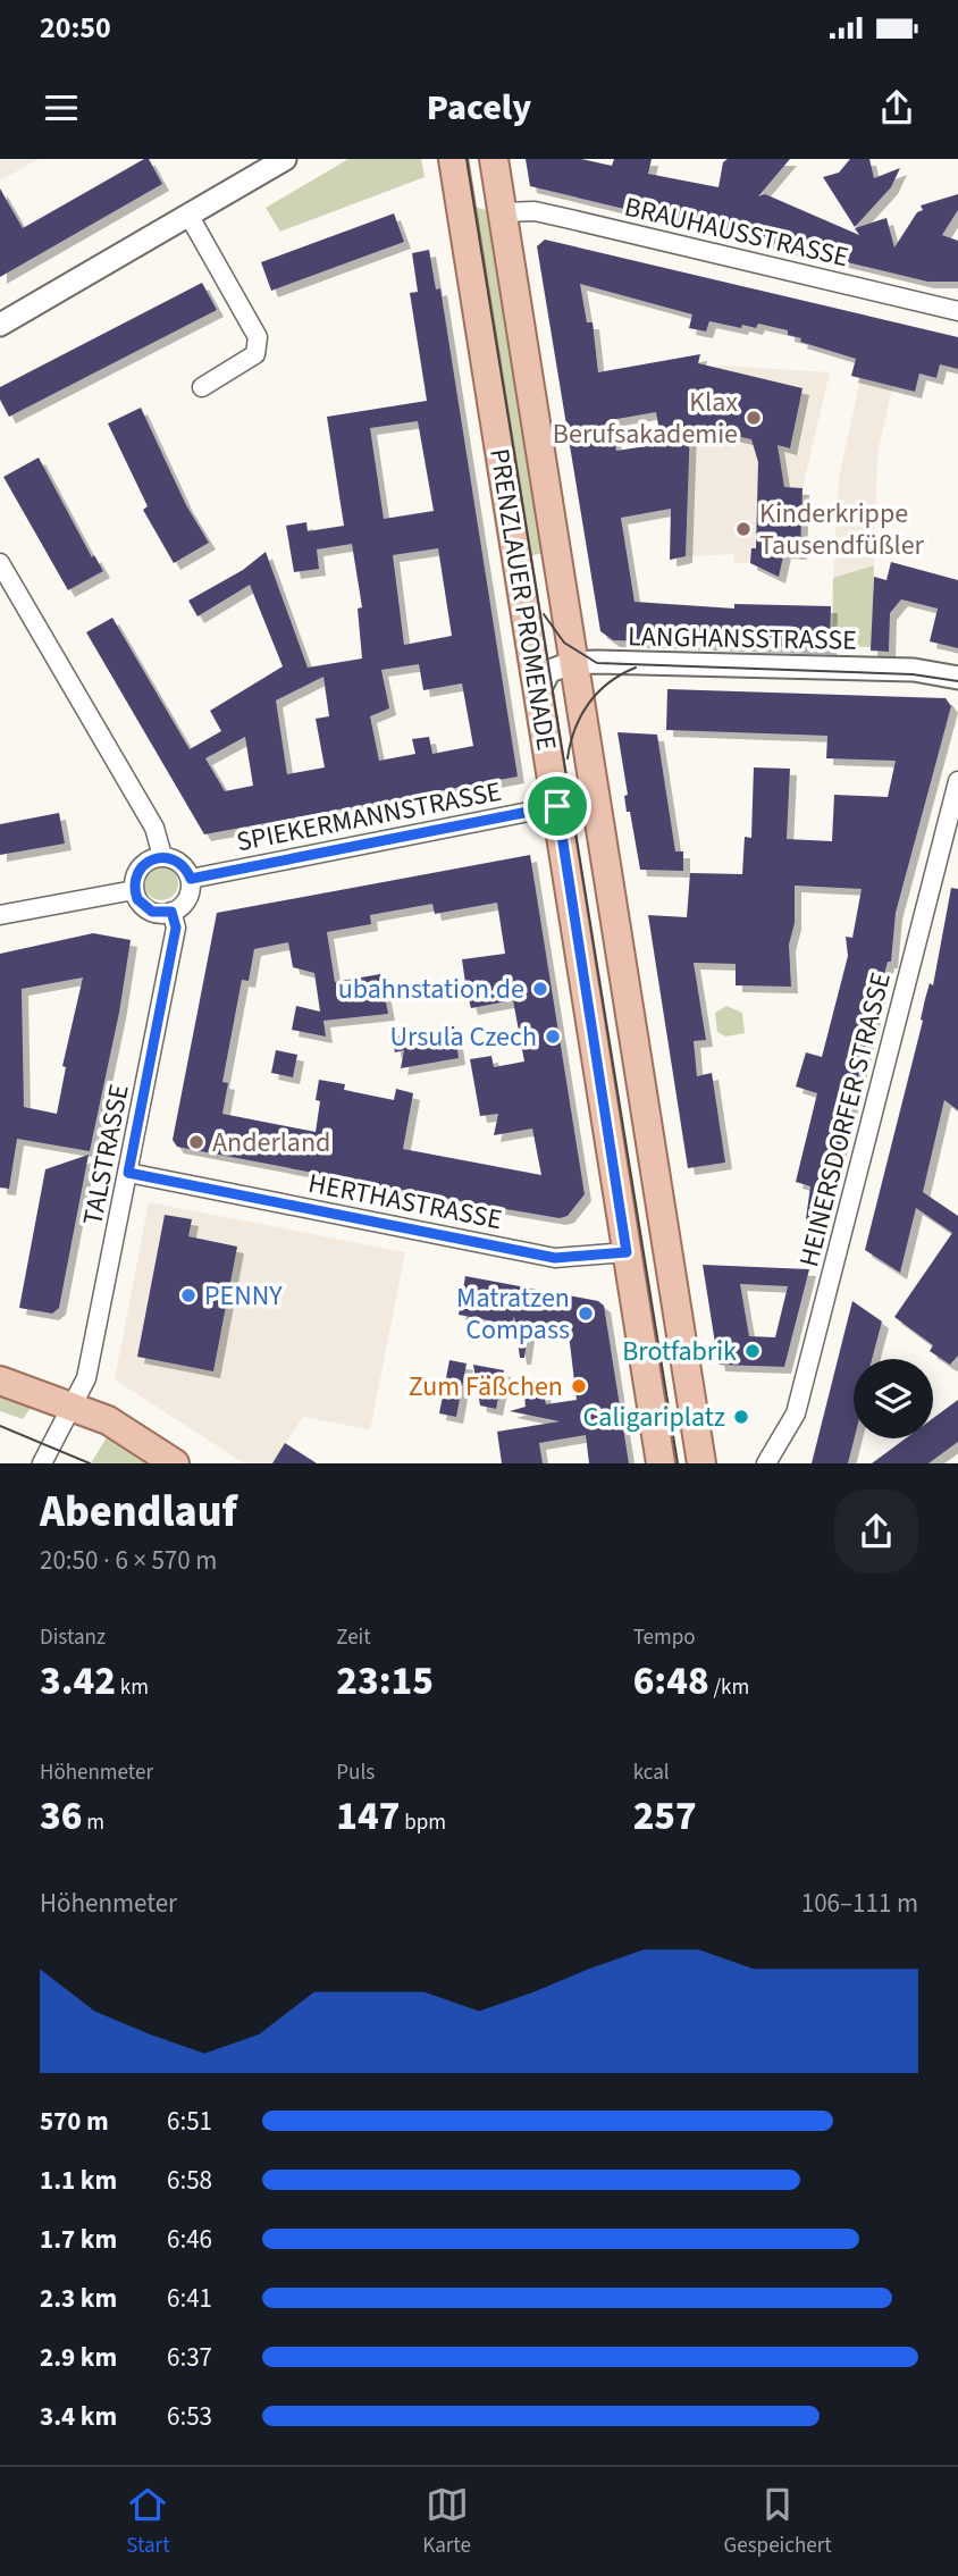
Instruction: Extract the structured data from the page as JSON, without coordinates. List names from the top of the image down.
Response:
{
  "streets": {
    "main road": ["PRENZLAUER PROMENADE"],
    "street": [
      "BRAUHAUSSTRASSE",
      "LANGHANSSTRASSE",
      "SPIEKERMANNSTRASSE",
      "HEINERSDORFER STRASSE",
      "TALSTRASSE",
      "HERTHASTRASSE"
    ]
  },
  "crossings": [
    ["BRAUHAUSSTRASSE", "PRENZLAUER PROMENADE"],
    ["PRENZLAUER PROMENADE", "LANGHANSSTRASSE"],
    ["PRENZLAUER PROMENADE", "SPIEKERMANNSTRASSE"],
    ["PRENZLAUER PROMENADE", "HERTHASTRASSE"],
    ["SPIEKERMANNSTRASSE", "TALSTRASSE"],
    ["TALSTRASSE", "HERTHASTRASSE"]
  ],
  "places": [
    "Klax Berufsakademie",
    "Kinderkrippe Tausendfüßler",
    "ubahnstation.de",
    "Ursula Czech",
    "Anderland",
    "PENNY",
    "Matratzen Compass",
    "Brotfabrik",
    "Zum Fäßchen",
    "Caligariplatz"
  ],
  "page": {
    "status": "20:50",
    "header": "Pacely",
    "heading": ["Abendlauf", "20:50 · 6 × 570 m"],
    "stats": [
      ["Distanz", "3.42 km"],
      ["Zeit", "23:15"],
      ["Tempo", "6:48 /km"],
      ["Höhenmeter", "36 m"],
      ["Puls", "147 bpm"],
      ["kcal", "257"]
    ],
    "chart": ["Höhenmeter", "106–111 m"],
    "list": [
      {
        "name": "570 m",
        "note": "6:51"
      },
      {
        "name": "1.1 km",
        "note": "6:58"
      },
      {
        "name": "1.7 km",
        "note": "6:46"
      },
      {
        "name": "2.3 km",
        "note": "6:41"
      },
      {
        "name": "2.9 km",
        "note": "6:37"
      },
      {
        "name": "3.4 km",
        "note": "6:53"
      }
    ],
    "tabs": ["Start", "Karte", "Gespeichert"]
  }
}
